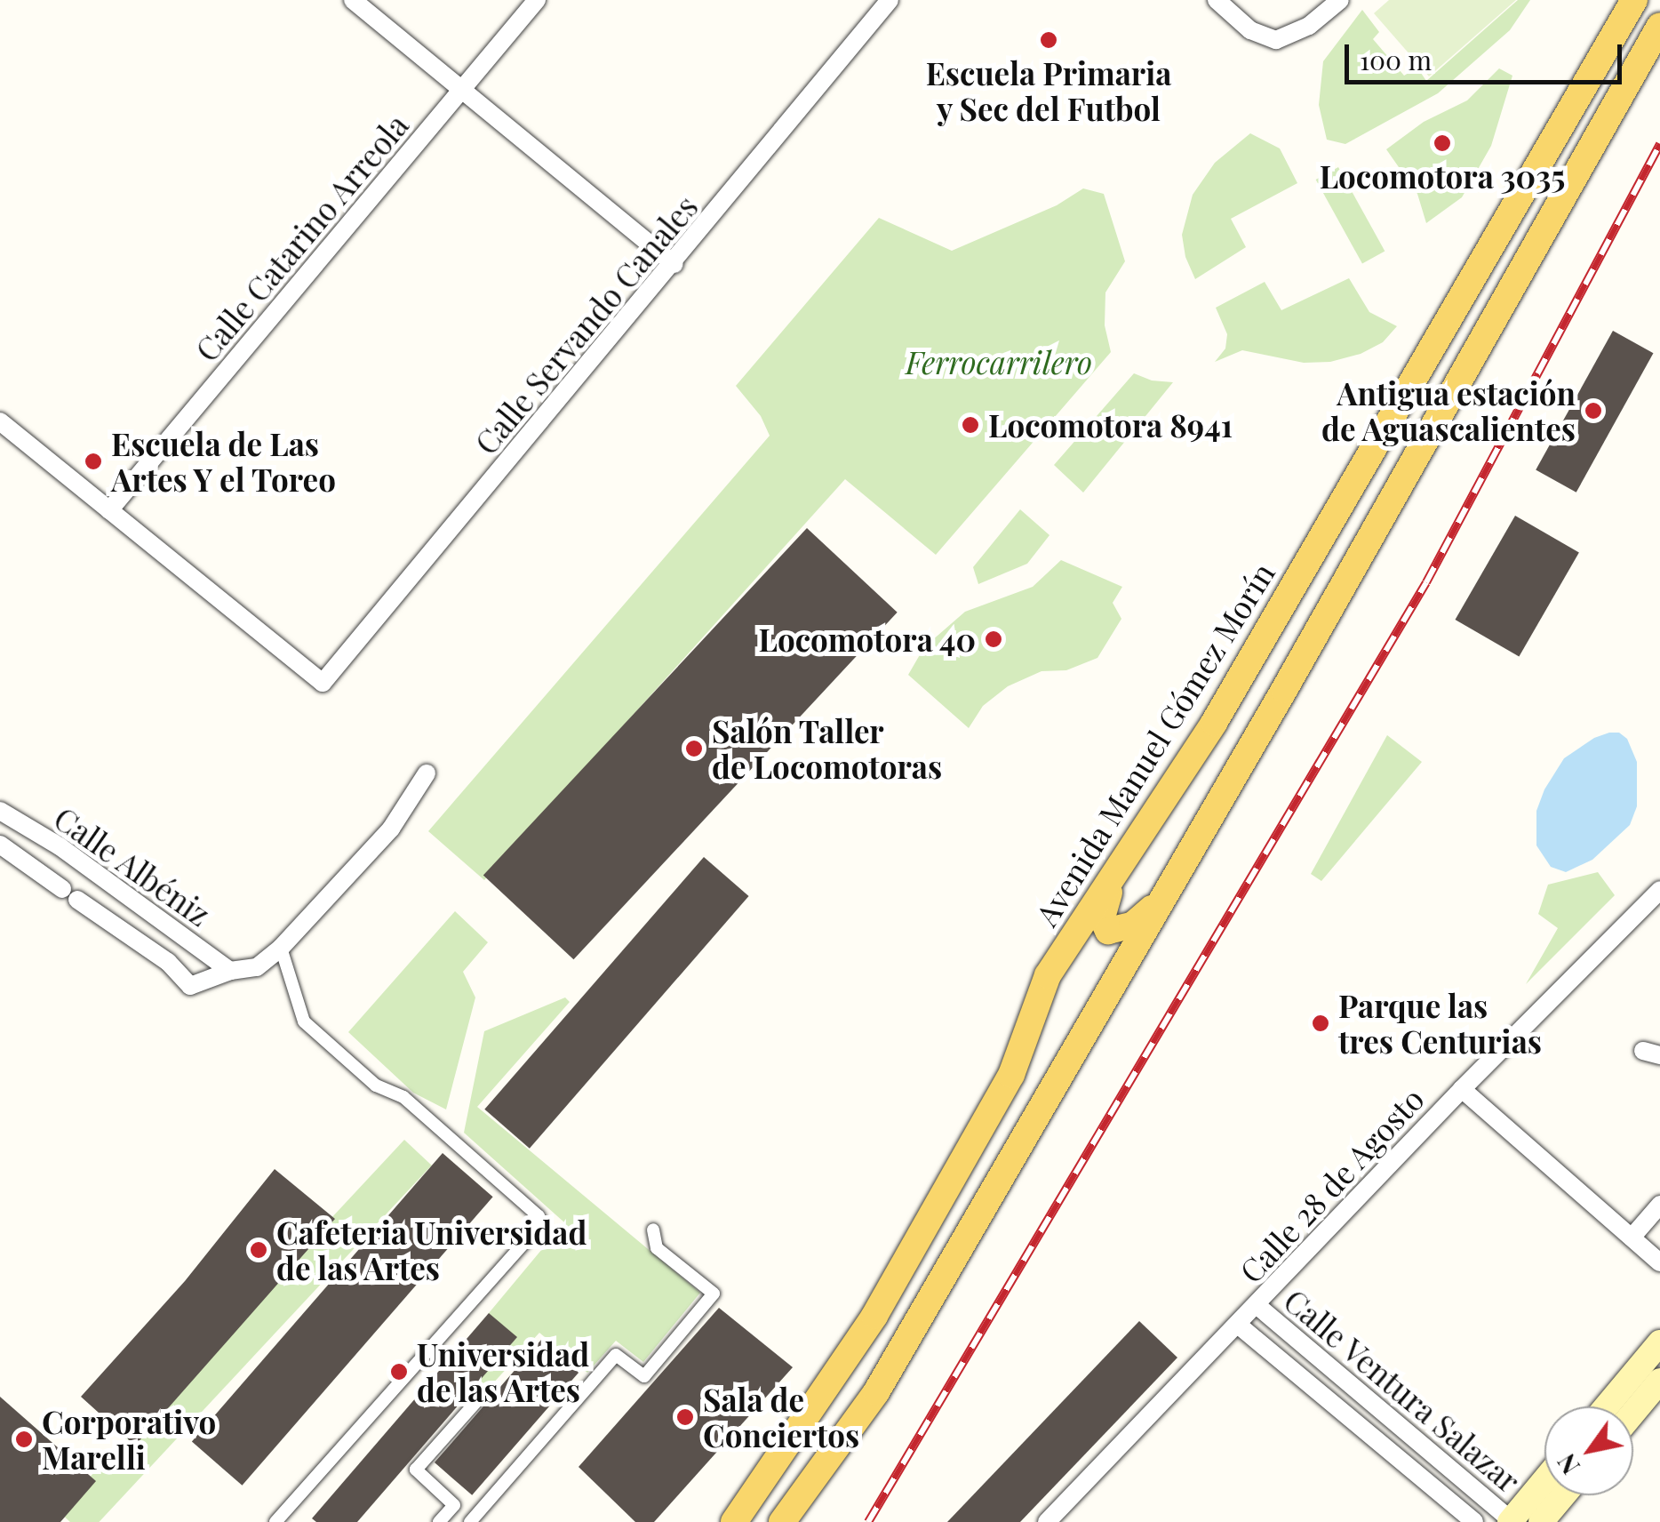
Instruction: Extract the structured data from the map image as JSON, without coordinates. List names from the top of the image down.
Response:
{
  "streets": {
    "main road": ["Avenida Manuel Gómez Morín"],
    "street": [
      "Calle Catarino Arreola",
      "Calle Servando Canales",
      "Calle Albéniz",
      "Calle 28 de Agosto",
      "Calle Ventura Salazar"
    ]
  },
  "crossings": [
    ["Calle Catarino Arreola", "Calle Servando Canales"],
    ["Calle 28 de Agosto", "Calle Ventura Salazar"]
  ],
  "parks": ["Ferrocarrilero"],
  "places": [
    "Escuela Primaria y Sec del Futbol",
    "Locomotora 3035",
    "Antigua estación de Aguascalientes",
    "Locomotora 8941",
    "Escuela de Las Artes Y el Toreo",
    "Locomotora 40",
    "Salón Taller de Locomotoras",
    "Parque las tres Centurias",
    "Cafeteria Universidad de las Artes",
    "Universidad de las Artes",
    "Sala de Conciertos",
    "Corporativo Marelli"
  ],
  "scale_bar": "100 m",
  "north": "bottom left"
}
